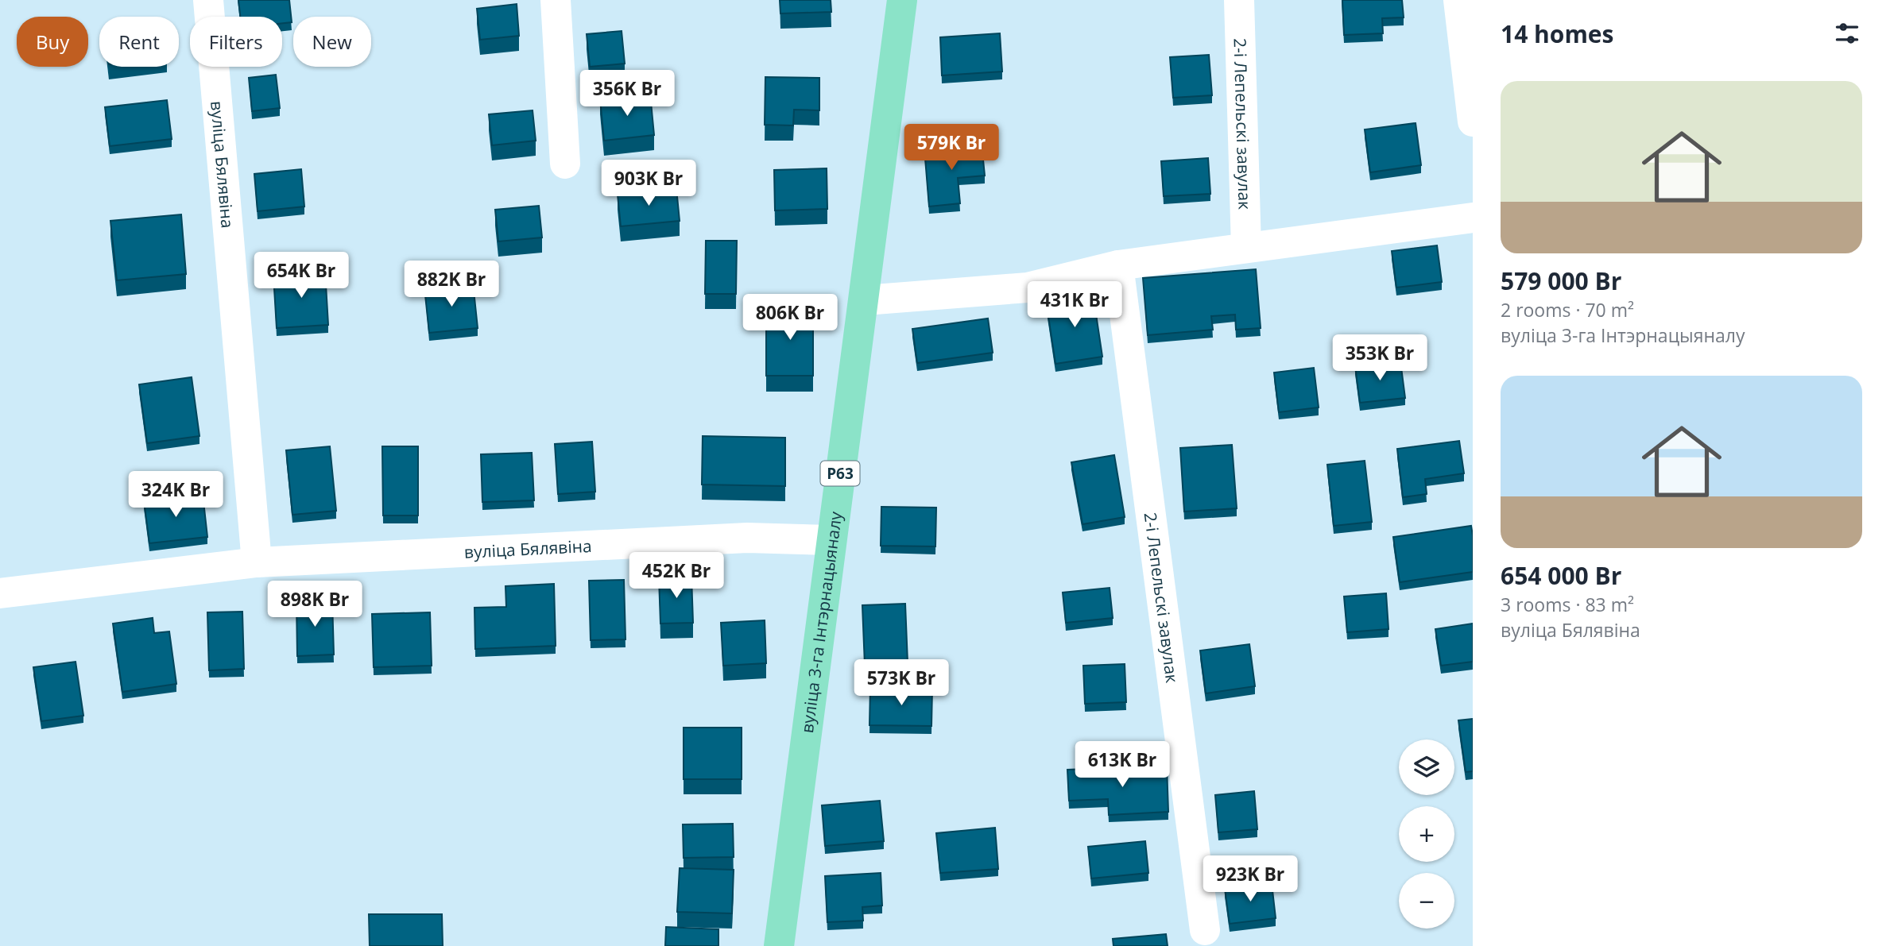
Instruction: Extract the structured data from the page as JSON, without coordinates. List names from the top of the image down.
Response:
{
  "streets": {
    "main road": ["Р63", "вуліца 3-га Інтэрнацыяналу"],
    "street": ["2-і Лепельскі завулак", "вуліца Бялявіна"]
  },
  "crossings": [
    ["вуліца Бялявіна", "вуліца 3-га Інтэрнацыяналу"]
  ],
  "page": {
    "heading": "14 homes",
    "chip": [
      "Buy",
      "Rent",
      "Filters",
      "New"
    ],
    "list": [
      {
        "name": "579 000 Br",
        "note": "2 rooms · 70 m² · вуліца 3-га Інтэрнацыяналу"
      },
      {
        "name": "654 000 Br",
        "note": "3 rooms · 83 m² · вуліца Бялявіна"
      }
    ],
    "price": [
      "356K Br",
      "579K Br",
      "903K Br",
      "654K Br",
      "882K Br",
      "431K Br",
      "806K Br",
      "353K Br",
      "324K Br",
      "452K Br",
      "898K Br",
      "573K Br",
      "613K Br",
      "923K Br"
    ],
    "map_buttons": ["+", "−"]
  }
}
